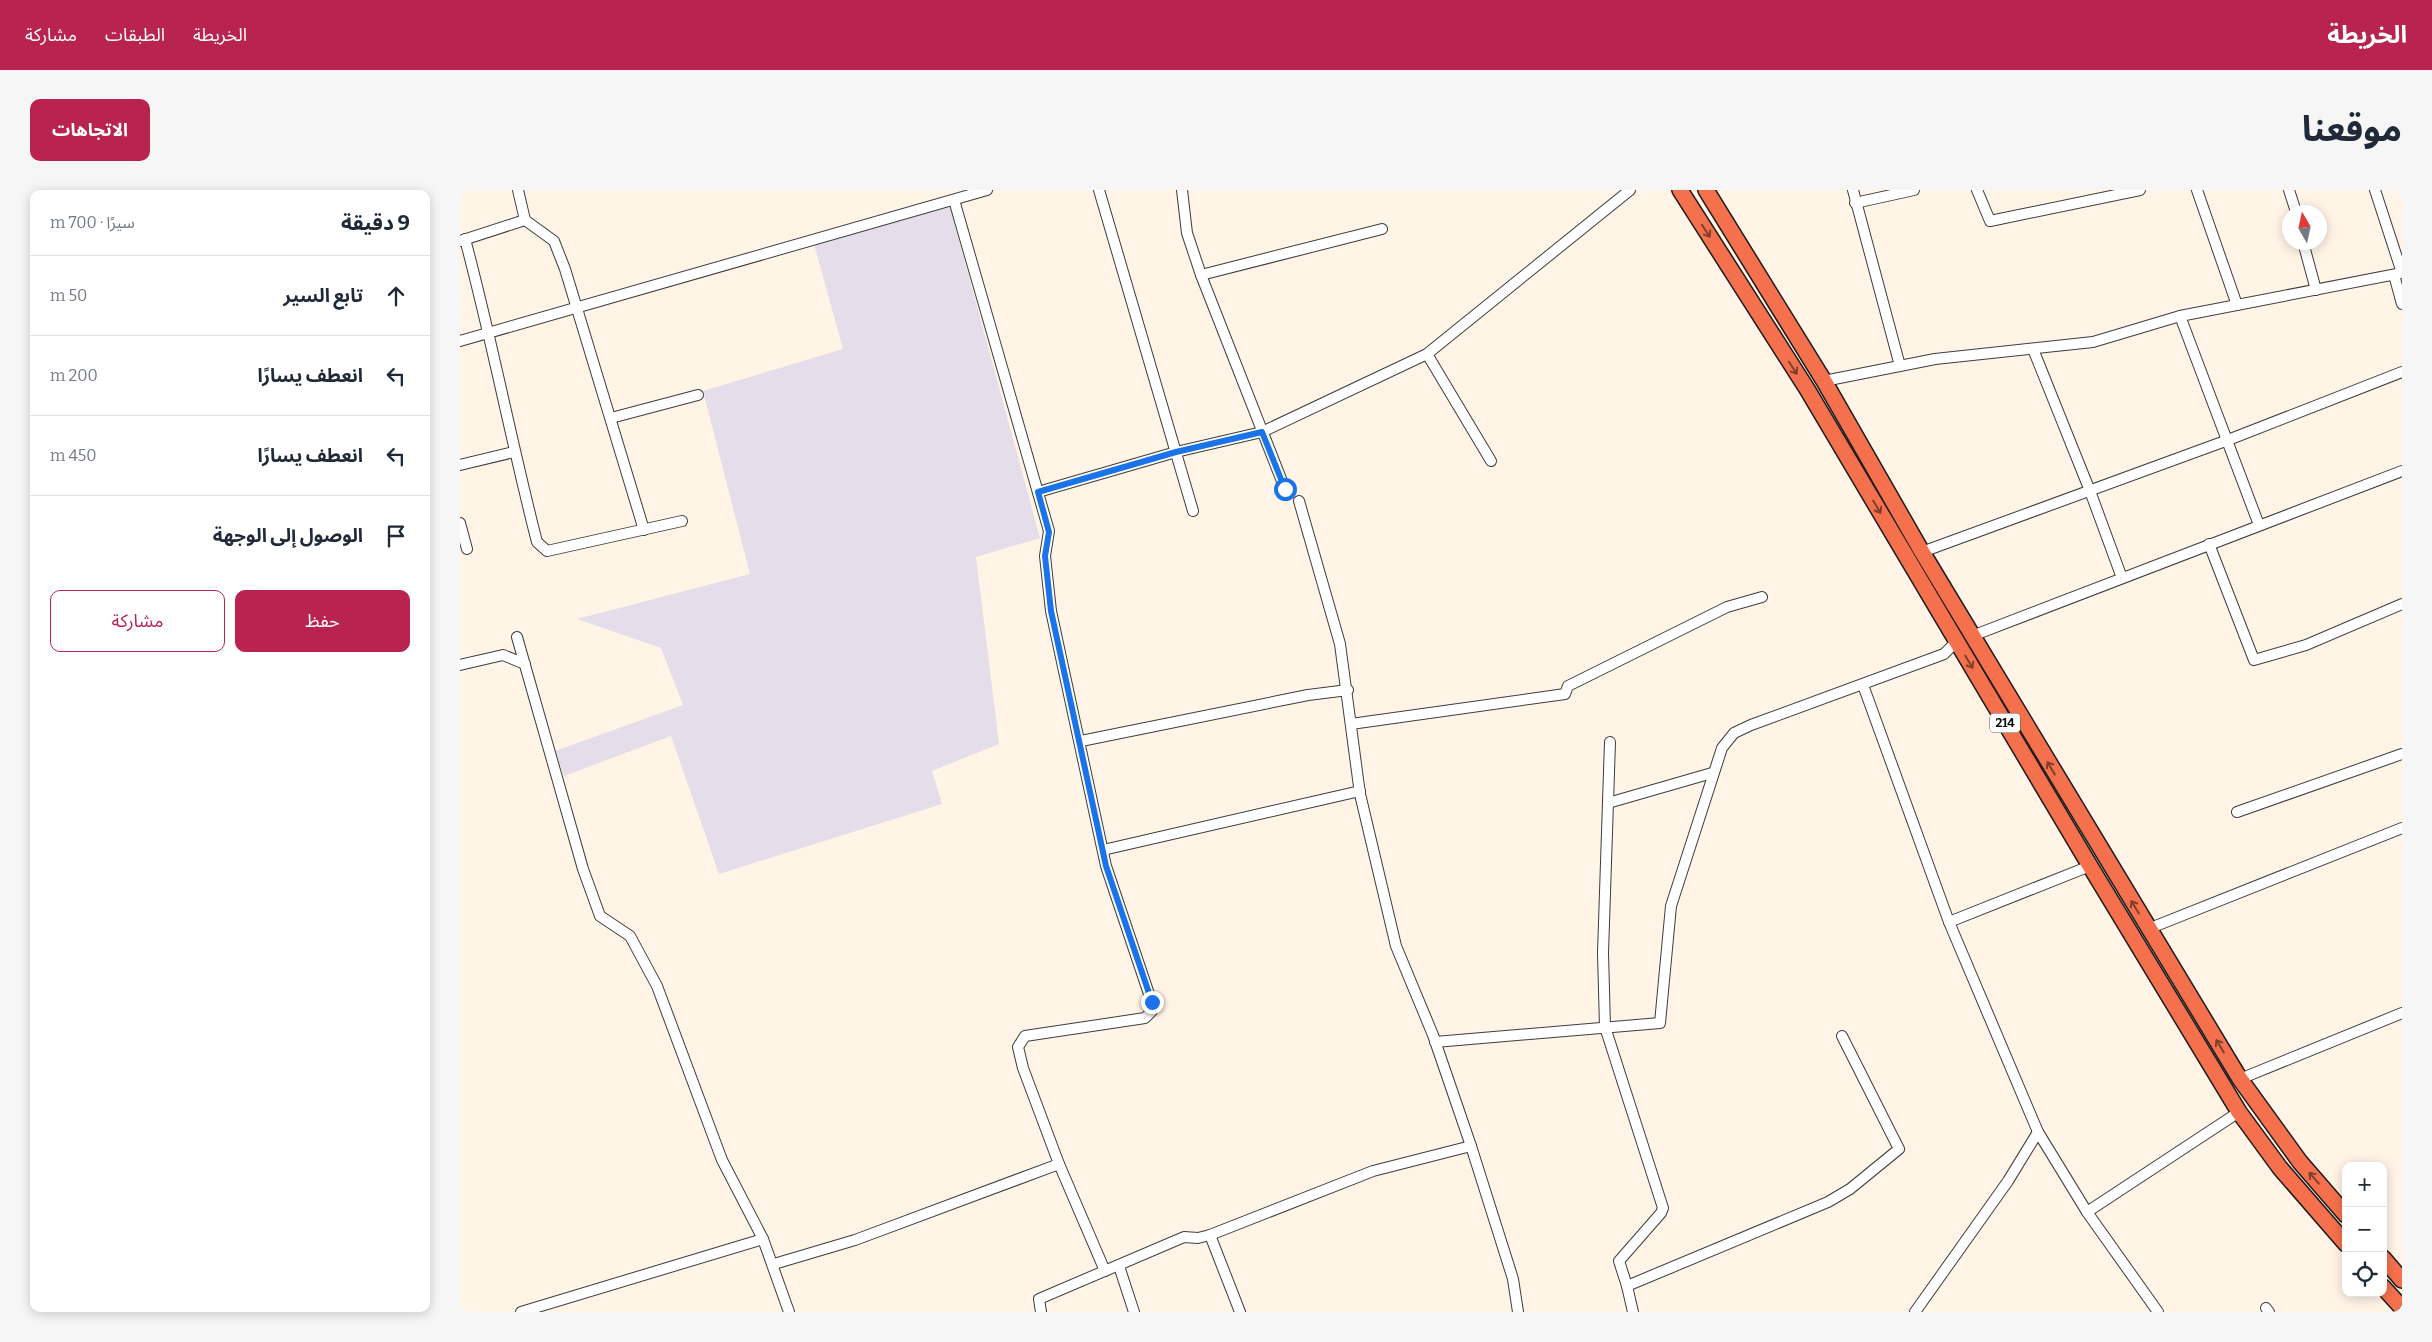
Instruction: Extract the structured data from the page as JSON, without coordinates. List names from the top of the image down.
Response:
{
  "streets": {
    "highway": ["214"]
  },
  "north": "top",
  "page": {
    "header": "الخريطة",
    "nav": ["الخريطة", "الطبقات", "مشاركة"],
    "title": "موقعنا",
    "buttons": [
      "الاتجاهات",
      ["حفظ", "مشاركة"]
    ],
    "heading": ["9 دقيقة", "سيرًا · 700 m"],
    "list": [
      ["تابع السير", "50 m"],
      ["انعطف يسارًا", "200 m"],
      ["انعطف يسارًا", "450 m"],
      "الوصول إلى الوجهة"
    ],
    "map_buttons": ["+", "−"]
  }
}
